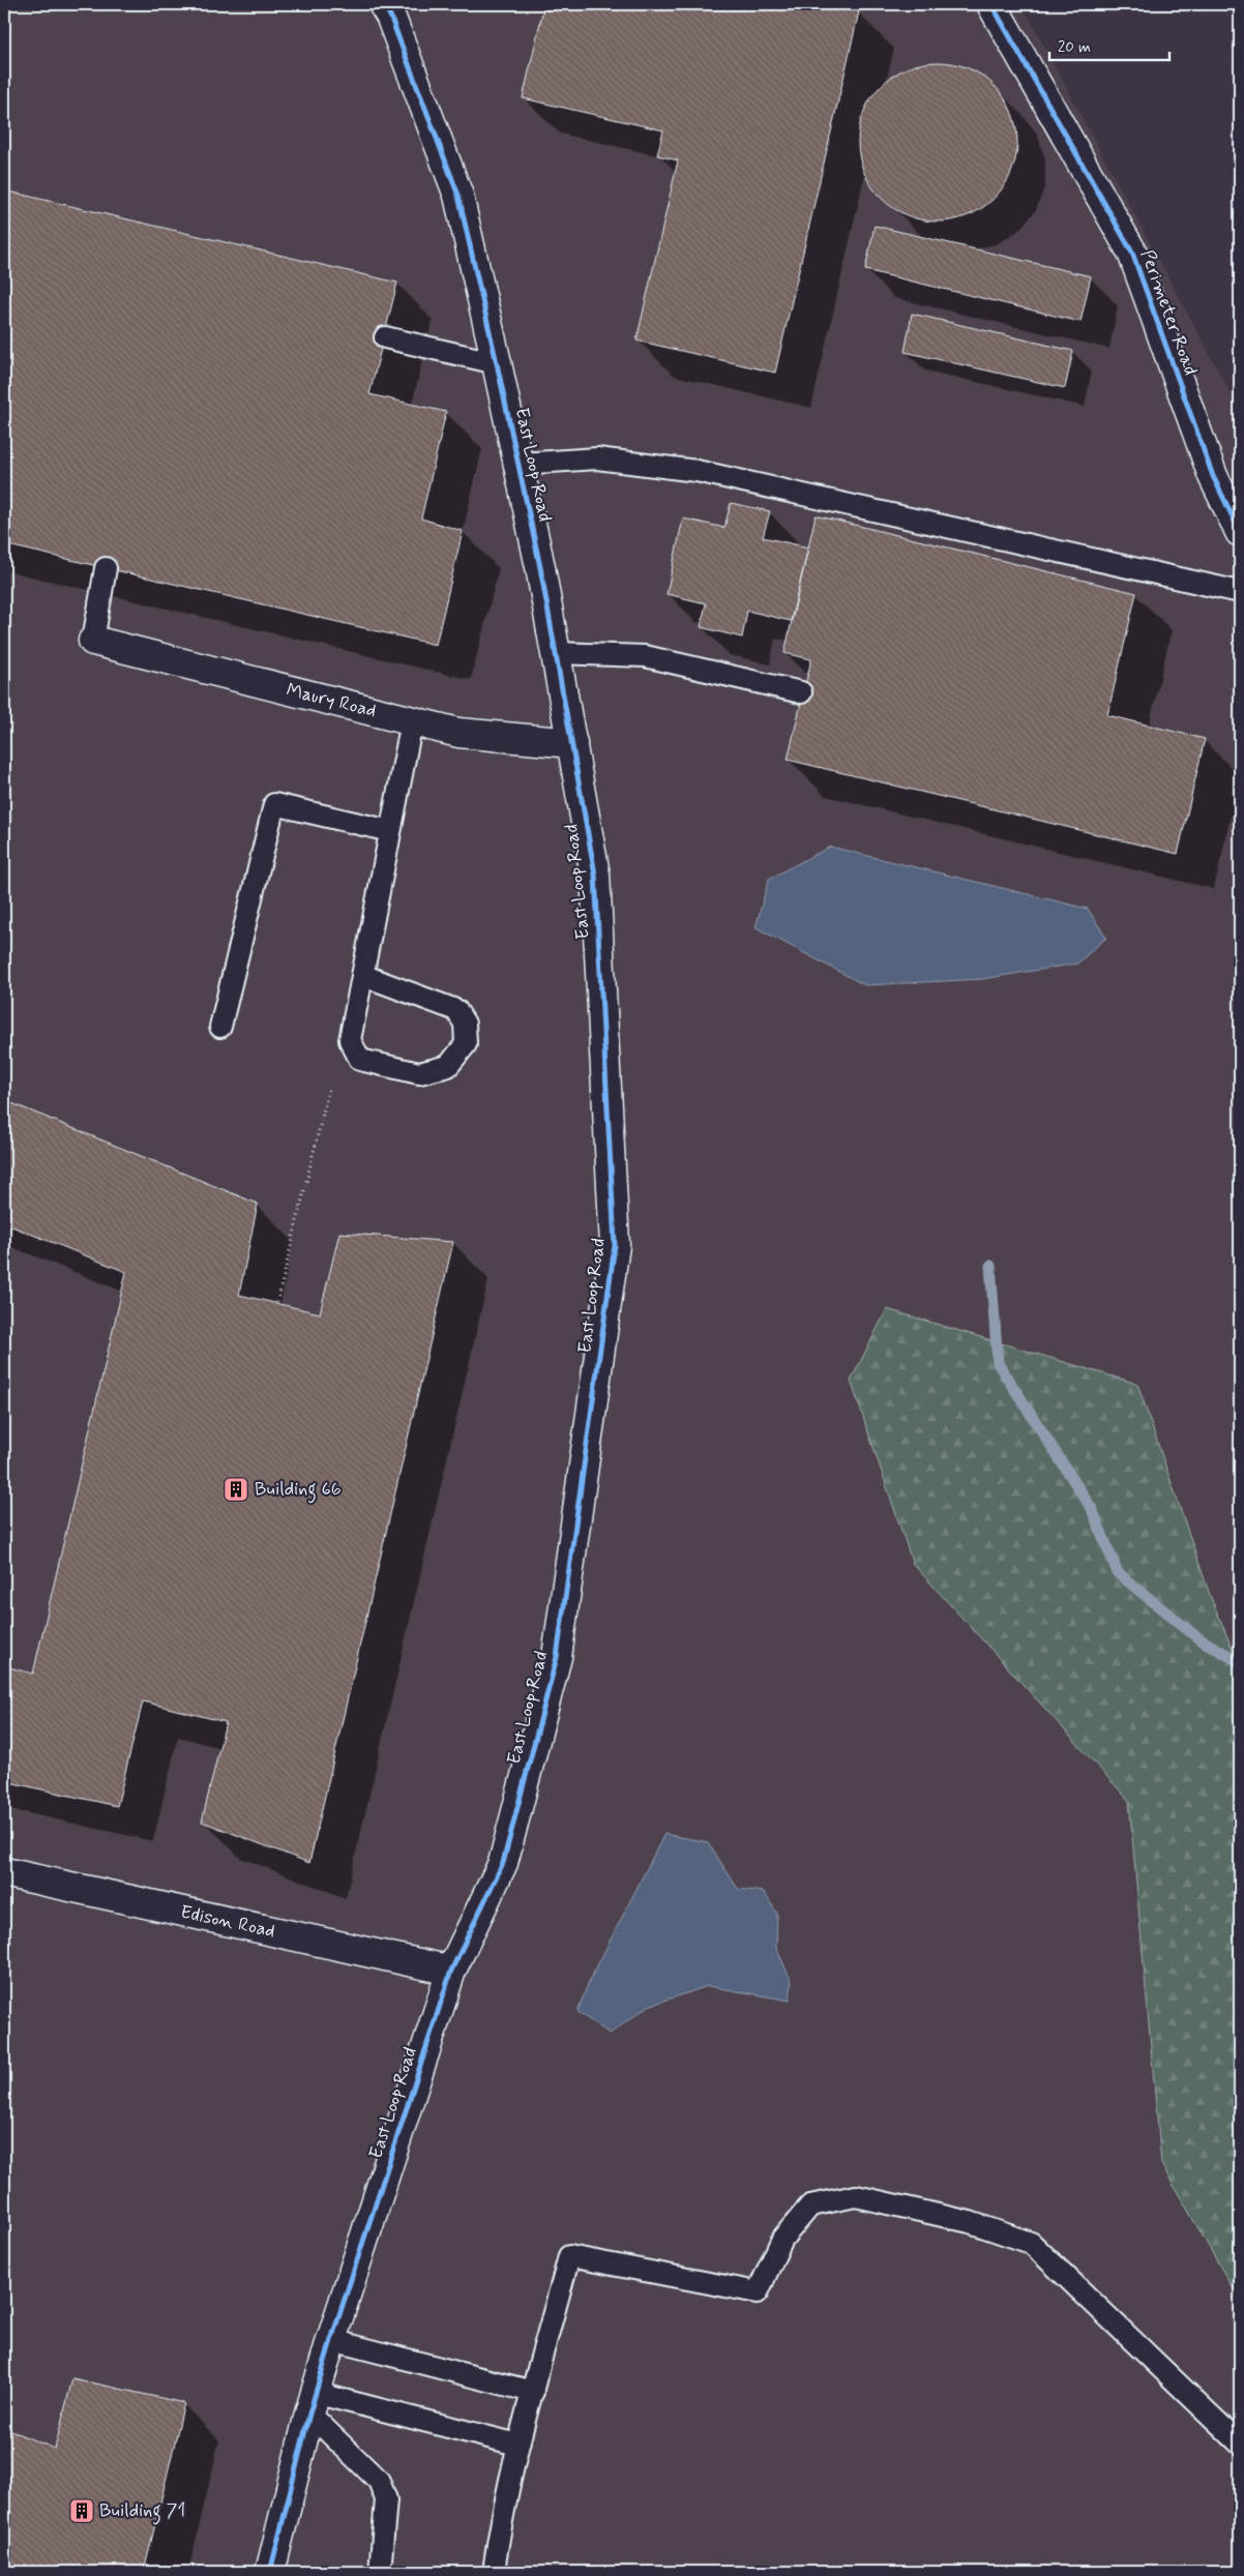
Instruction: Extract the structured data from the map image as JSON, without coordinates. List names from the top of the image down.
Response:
{
  "streets": {
    "street": [
      "Perimeter Road",
      "East Loop Road",
      "Maury Road",
      "Edison Road"
    ]
  },
  "crossings": [
    ["East Loop Road", "Maury Road"],
    ["East Loop Road", "Edison Road"]
  ],
  "places": {
    "building": ["Building 66", "Building 71"]
  },
  "scale_bar": "20 m"
}
